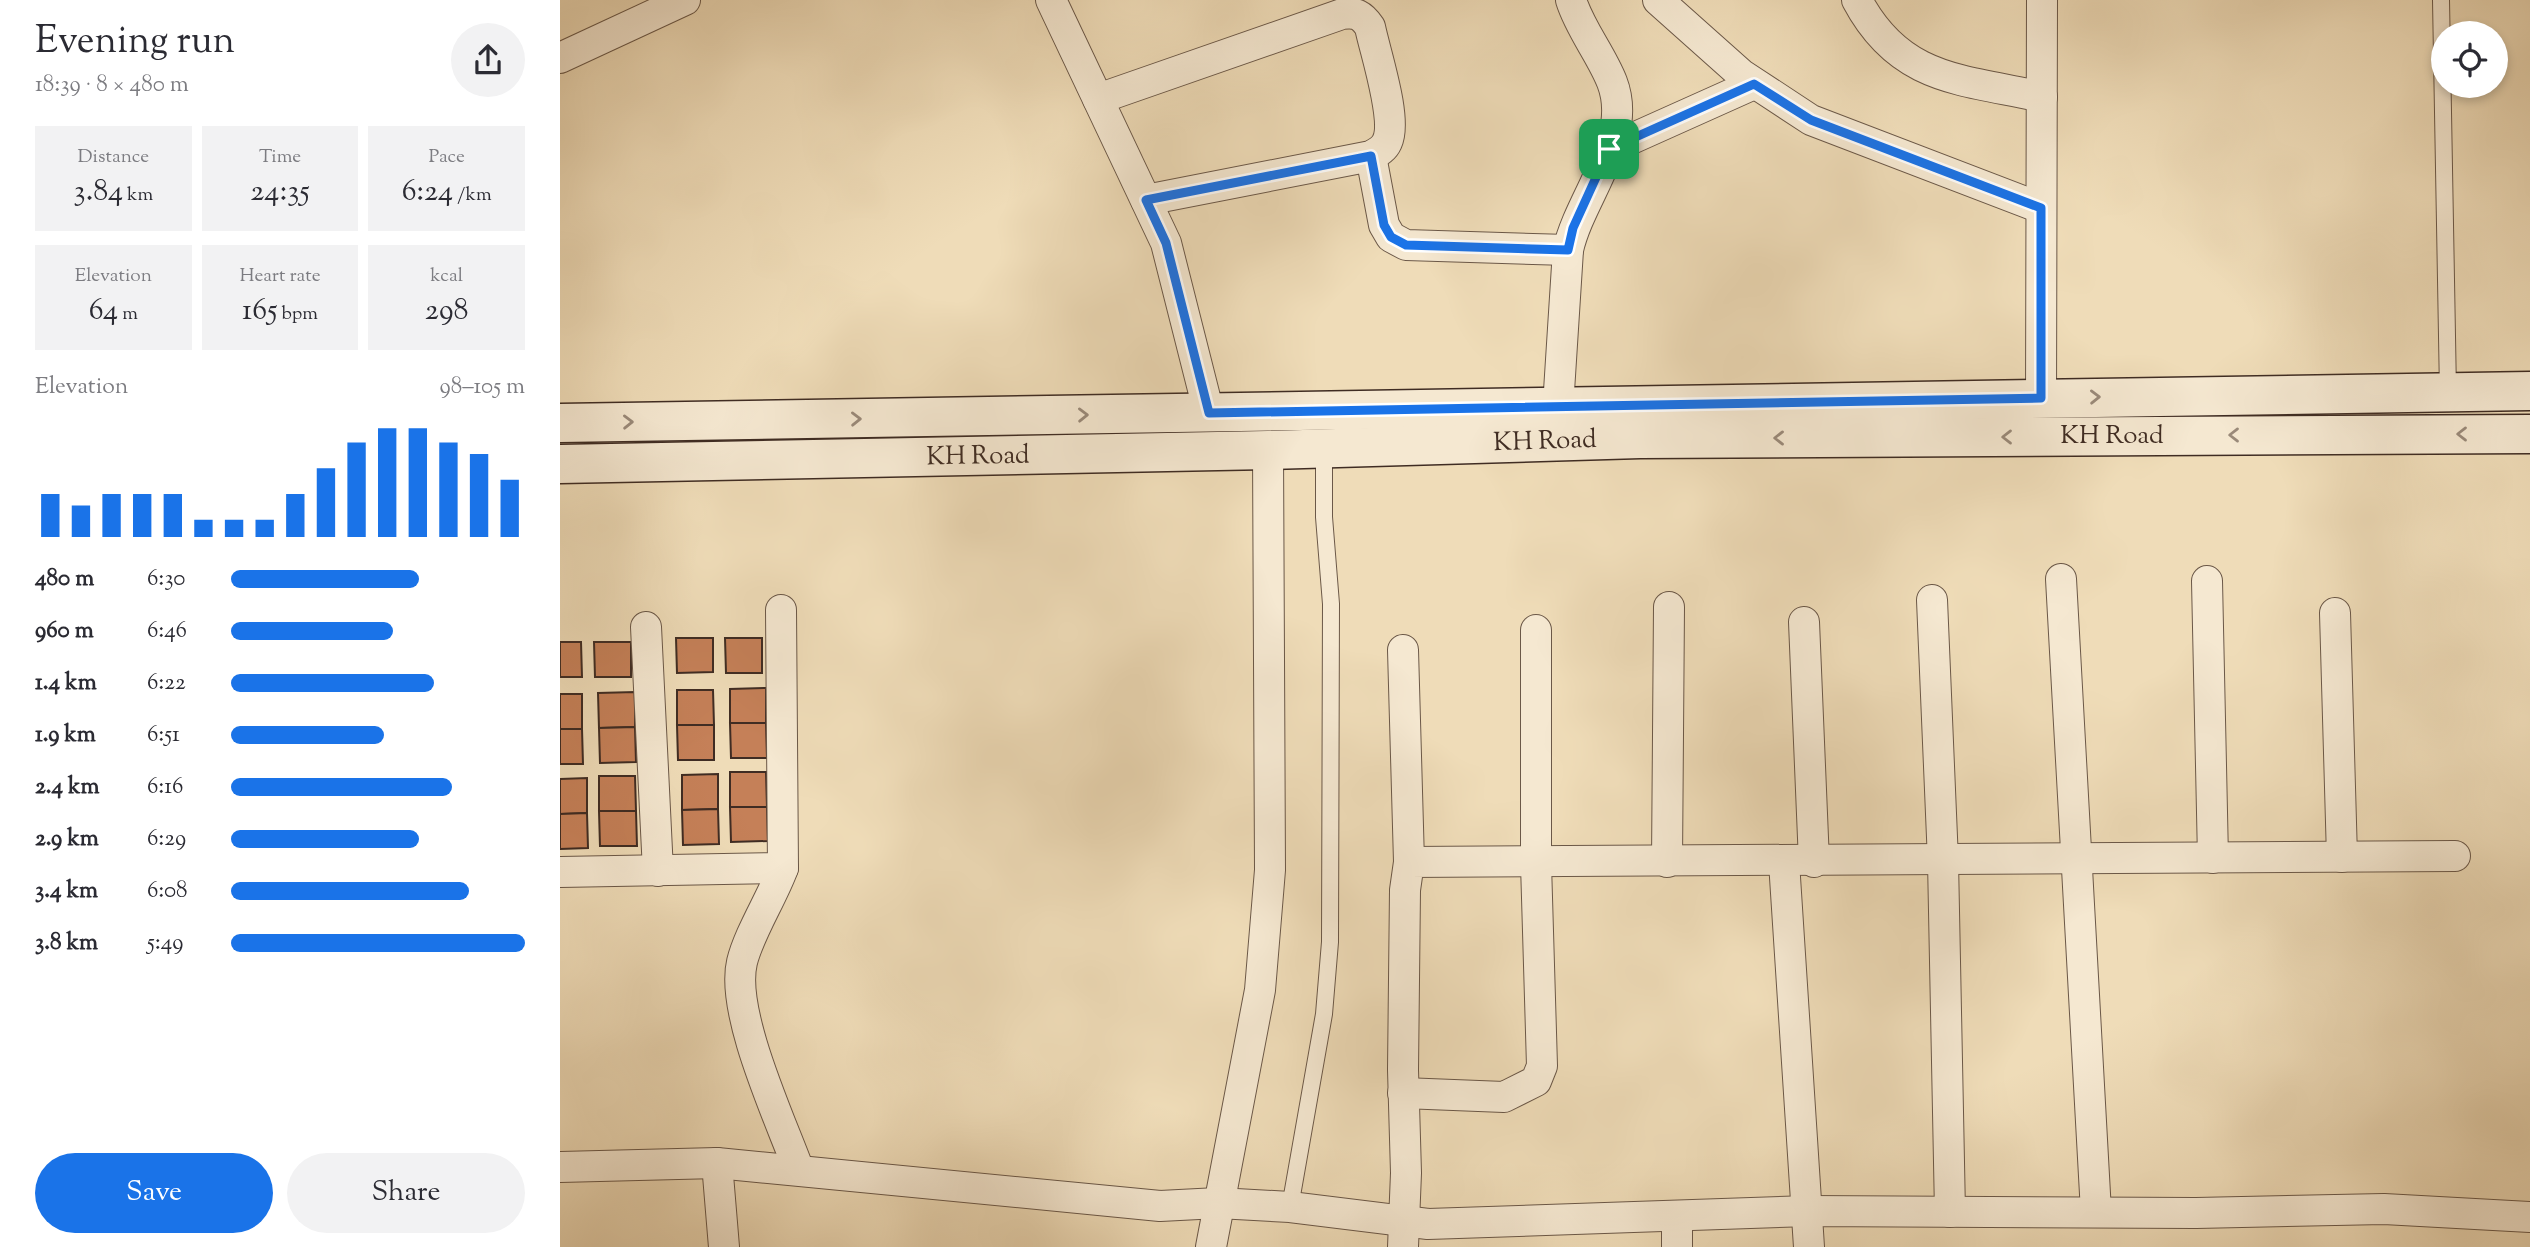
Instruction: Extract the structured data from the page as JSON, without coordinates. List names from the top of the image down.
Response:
{
  "streets": {
    "main road": ["KH Road"]
  },
  "page": {
    "heading": ["Evening run", "18:39 · 8 × 480 m"],
    "stats": [
      ["Distance", "3.84 km"],
      ["Time", "24:35"],
      ["Pace", "6:24 /km"],
      ["Elevation", "64 m"],
      ["Heart rate", "165 bpm"],
      ["kcal", "298"]
    ],
    "chart": ["Elevation", "98–105 m"],
    "list": [
      {
        "name": "480 m",
        "note": "6:30"
      },
      {
        "name": "960 m",
        "note": "6:46"
      },
      {
        "name": "1.4 km",
        "note": "6:22"
      },
      {
        "name": "1.9 km",
        "note": "6:51"
      },
      {
        "name": "2.4 km",
        "note": "6:16"
      },
      {
        "name": "2.9 km",
        "note": "6:29"
      },
      {
        "name": "3.4 km",
        "note": "6:08"
      },
      {
        "name": "3.8 km",
        "note": "5:49"
      }
    ],
    "buttons": ["Save", "Share"]
  }
}
